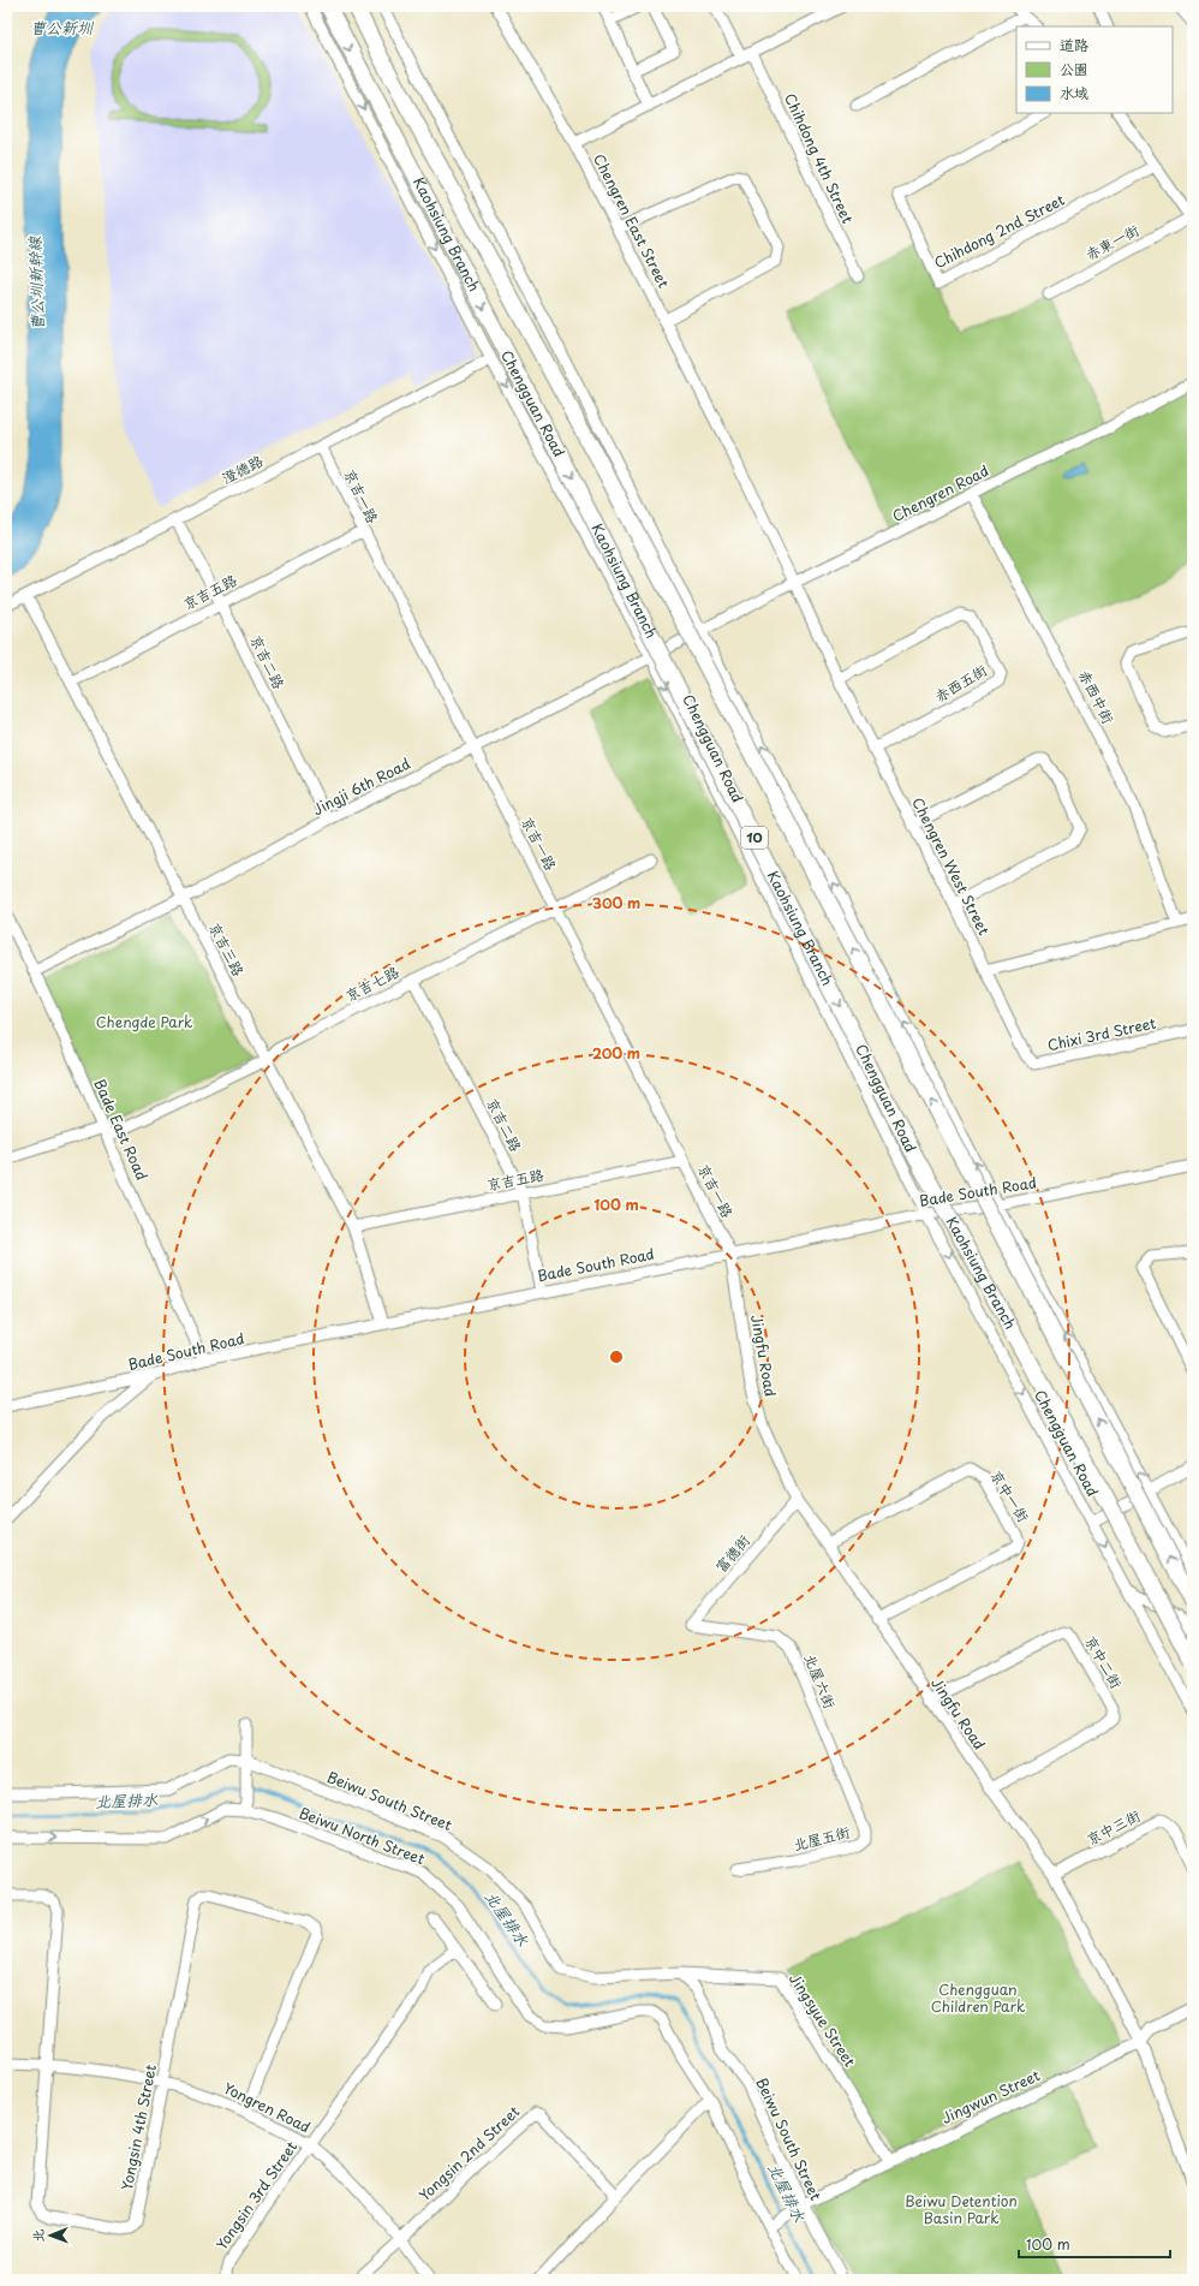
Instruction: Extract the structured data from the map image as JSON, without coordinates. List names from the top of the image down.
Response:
{
  "streets": {
    "highway": ["Kaohsiung Branch", "10"],
    "street": [
      "Chihdong 4th Street",
      "Chengren East Street",
      "Chihdong 2nd Street",
      "赤東一街",
      "Chengguan Road",
      "澄德路",
      "Chengren Road",
      "京吉一路",
      "京吉五路",
      "京吉二路",
      "赤西五街",
      "赤西中街",
      "Jingji 6th Road",
      "Chengren West Street",
      "京吉三路",
      "京吉七路",
      "Chixi 3rd Street",
      "Bade East Road",
      "Bade South Road",
      "Jingfu Road",
      "京中一街",
      "富德街",
      "京中二街",
      "北屋六街",
      "Beiwu South Street",
      "京中三街",
      "Beiwu North Street",
      "北屋五街",
      "Jingsyue Street",
      "Jingwun Street",
      "Yongren Road",
      "Yongsin 4th Street",
      "Yongsin 2nd Street",
      "Yongsin 3rd Street"
    ]
  },
  "crossings": [
    ["Chihdong 4th Street", "Chengren East Street"],
    ["Chengren East Street", "Chengren Road"],
    ["Chengren East Street", "Chengren West Street"],
    ["Chengguan Road", "澄德路"],
    ["Chengguan Road", "Jingji 6th Road"],
    ["Chengguan Road", "Bade South Road"],
    ["澄德路", "京吉一路"],
    ["澄德路", "京吉二路"],
    ["澄德路", "京吉三路"],
    ["Chengren Road", "赤西中街"],
    ["Chengren Road", "Jingji 6th Road"],
    ["Chengren Road", "Chengren West Street"],
    ["京吉一路", "京吉五路"],
    ["京吉一路", "Jingji 6th Road"],
    ["京吉一路", "京吉七路"],
    ["京吉一路", "Bade South Road"],
    ["京吉一路", "Jingfu Road"],
    ["京吉五路", "京吉二路"],
    ["京吉五路", "京吉三路"],
    ["京吉二路", "Jingji 6th Road"],
    ["京吉二路", "京吉七路"],
    ["京吉二路", "Bade South Road"],
    ["赤西五街", "Chengren West Street"],
    ["Jingji 6th Road", "京吉三路"],
    ["Jingji 6th Road", "Bade East Road"],
    ["Chengren West Street", "Chixi 3rd Street"],
    ["京吉三路", "京吉七路"],
    ["京吉三路", "Bade South Road"],
    ["京吉七路", "Bade East Road"],
    ["Bade East Road", "Bade South Road"],
    ["Bade South Road", "Jingfu Road"],
    ["Jingfu Road", "京中一街"],
    ["Jingfu Road", "富德街"],
    ["Jingfu Road", "京中二街"],
    ["Jingfu Road", "京中三街"],
    ["Jingfu Road", "Jingwun Street"],
    ["富德街", "北屋六街"],
    ["北屋六街", "北屋五街"],
    ["Beiwu South Street", "Jingsyue Street"],
    ["Beiwu South Street", "Jingwun Street"],
    ["Beiwu North Street", "Jingwun Street"],
    ["Jingsyue Street", "Jingwun Street"],
    ["Yongren Road", "Yongsin 4th Street"],
    ["Yongren Road", "Yongsin 2nd Street"],
    ["Yongren Road", "Yongsin 3rd Street"]
  ],
  "water": ["曹公新圳", "曹公圳新幹線", "北屋排水"],
  "parks": ["Chengde Park", "Chengguan Children Park", "Beiwu Detention Basin Park"],
  "legend": ["道路", "公園", "水域"],
  "scale_bar": "100 m",
  "north": "left",
  "rings": ["300 m", "200 m", "100 m"]
}
